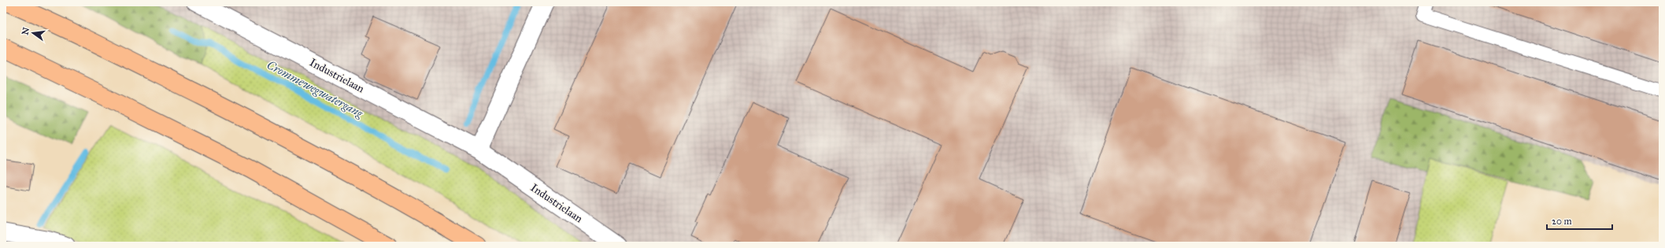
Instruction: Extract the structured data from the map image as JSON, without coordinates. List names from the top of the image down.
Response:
{
  "streets": {
    "street": ["Industrielaan"]
  },
  "water": ["Crommewegwatergang"],
  "scale_bar": "20 m",
  "north": "left"
}
